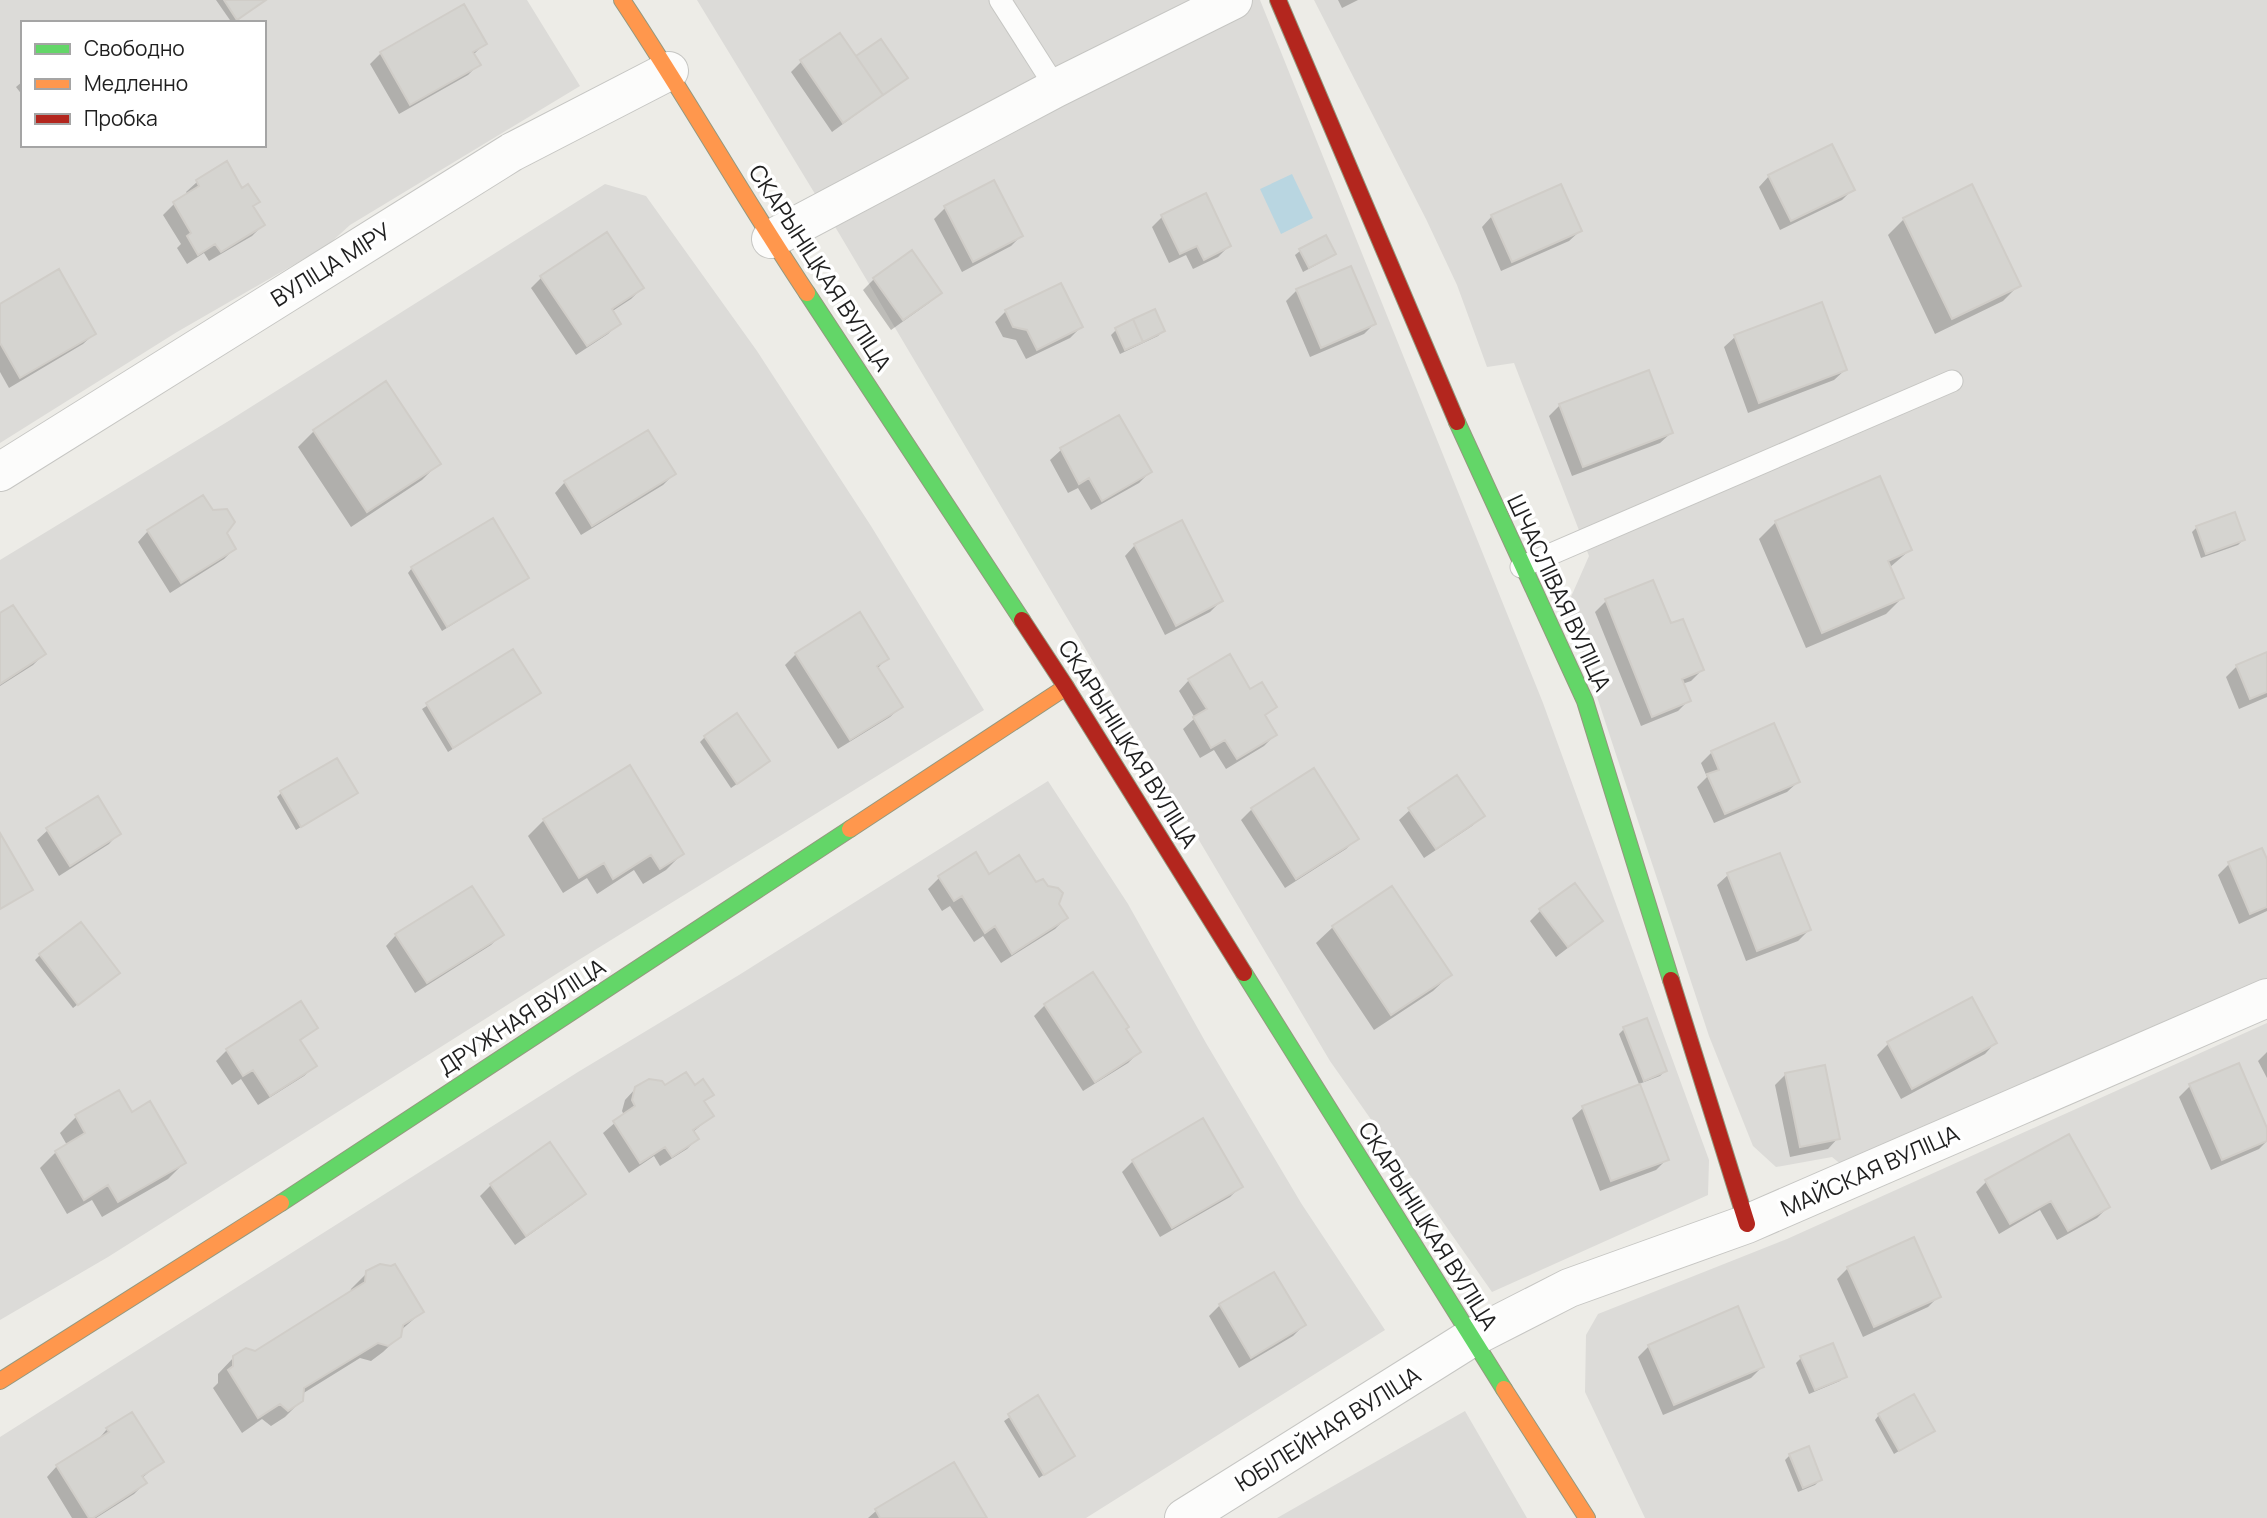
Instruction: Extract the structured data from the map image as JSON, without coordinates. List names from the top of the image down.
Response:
{
  "streets": {
    "street": [
      "ВУЛІЦА МІРУ",
      "СКАРЫНІЦКАЯ ВУЛІЦА",
      "ШЧАСЛІВАЯ ВУЛІЦА",
      "ДРУЖНАЯ ВУЛІЦА",
      "МАЙСКАЯ ВУЛІЦА",
      "ЮБІЛЕЙНАЯ ВУЛІЦА"
    ]
  },
  "crossings": [
    ["ВУЛІЦА МІРУ", "СКАРЫНІЦКАЯ ВУЛІЦА"],
    ["СКАРЫНІЦКАЯ ВУЛІЦА", "ДРУЖНАЯ ВУЛІЦА"],
    ["СКАРЫНІЦКАЯ ВУЛІЦА", "МАЙСКАЯ ВУЛІЦА"],
    ["СКАРЫНІЦКАЯ ВУЛІЦА", "ЮБІЛЕЙНАЯ ВУЛІЦА"],
    ["ШЧАСЛІВАЯ ВУЛІЦА", "МАЙСКАЯ ВУЛІЦА"],
    ["МАЙСКАЯ ВУЛІЦА", "ЮБІЛЕЙНАЯ ВУЛІЦА"]
  ],
  "legend": ["Свободно", "Медленно", "Пробка"]
}
